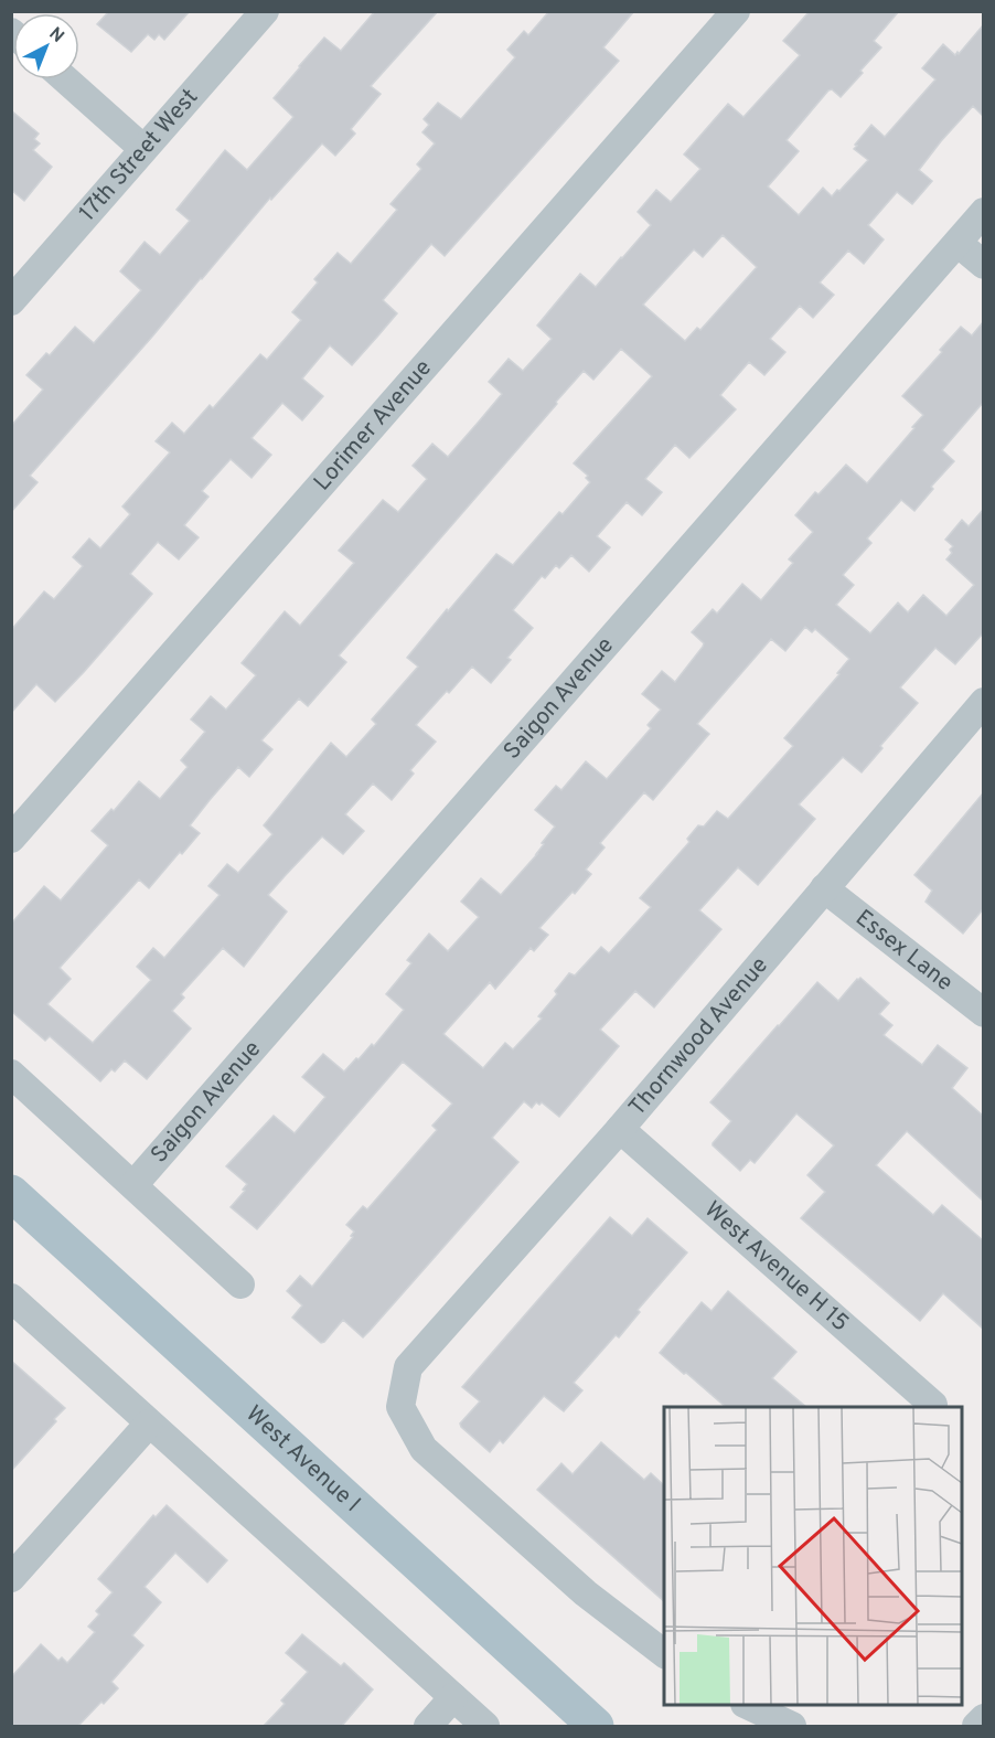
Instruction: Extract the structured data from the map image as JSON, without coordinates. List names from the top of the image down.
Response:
{
  "streets": {
    "main road": ["West Avenue I"],
    "street": [
      "17th Street West",
      "Lorimer Avenue",
      "Saigon Avenue",
      "Essex Lane",
      "Thornwood Avenue",
      "West Avenue H 15"
    ]
  },
  "crossings": [
    ["Essex Lane", "Thornwood Avenue"],
    ["Thornwood Avenue", "West Avenue H 15"]
  ],
  "north": "top right"
}
